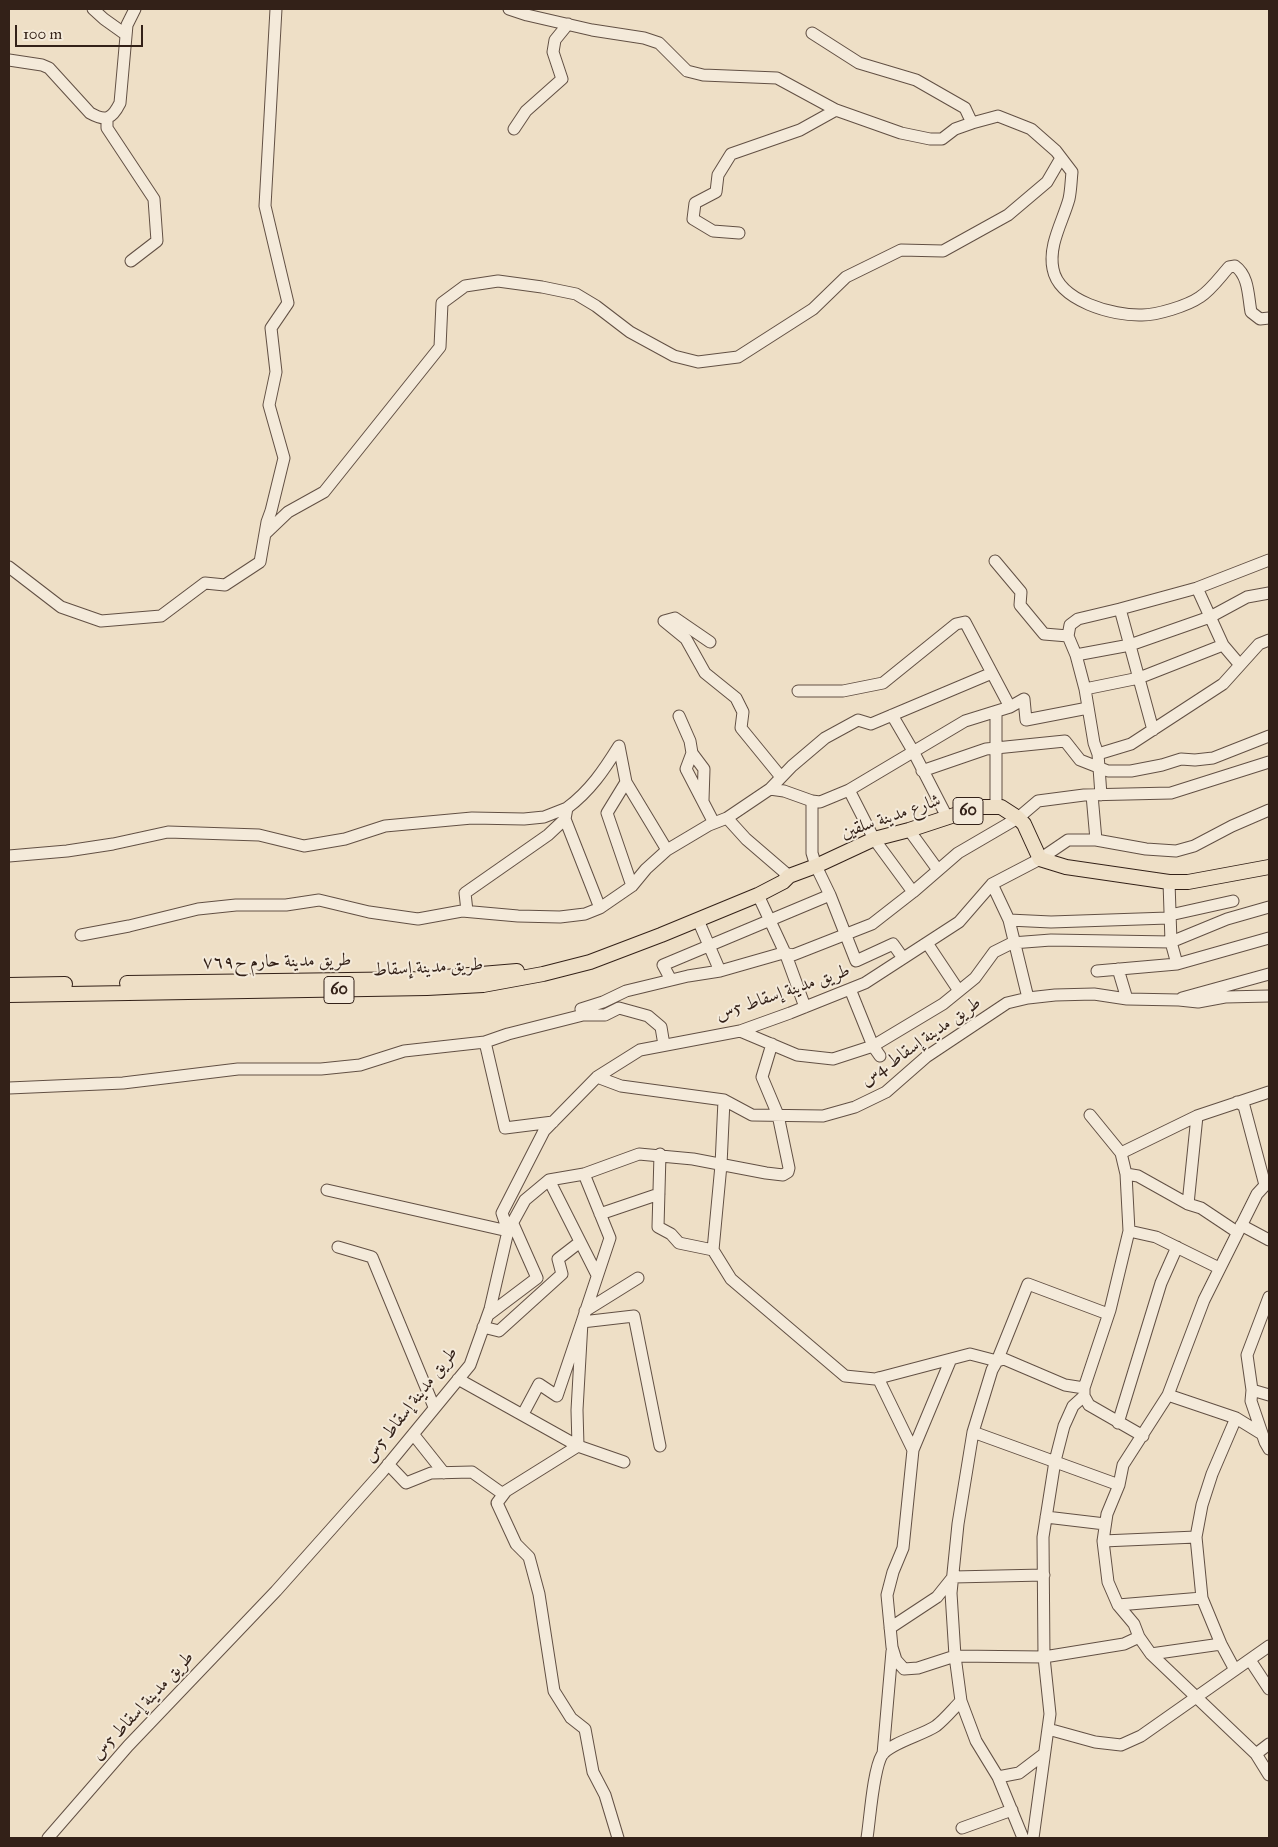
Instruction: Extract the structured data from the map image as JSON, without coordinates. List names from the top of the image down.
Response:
{
  "streets": {
    "main road": [
      "60",
      "شارع مدينة سلقين",
      "طريق مدينة حارم ح٧٦٩",
      "طريق مدينة إسقاط"
    ],
    "street": ["طريق مدينة إسقاط 5س", "طريق مدينة إسقاط 4س"]
  },
  "crossings": [
    ["60", "شارع مدينة سلقين"],
    ["شارع مدينة سلقين", "طريق مدينة حارم ح٧٦٩"],
    ["شارع مدينة سلقين", "طريق مدينة إسقاط"],
    ["طريق مدينة حارم ح٧٦٩", "طريق مدينة إسقاط"],
    ["طريق مدينة إسقاط 5س", "طريق مدينة إسقاط 4س"]
  ],
  "scale_bar": "100 m"
}
